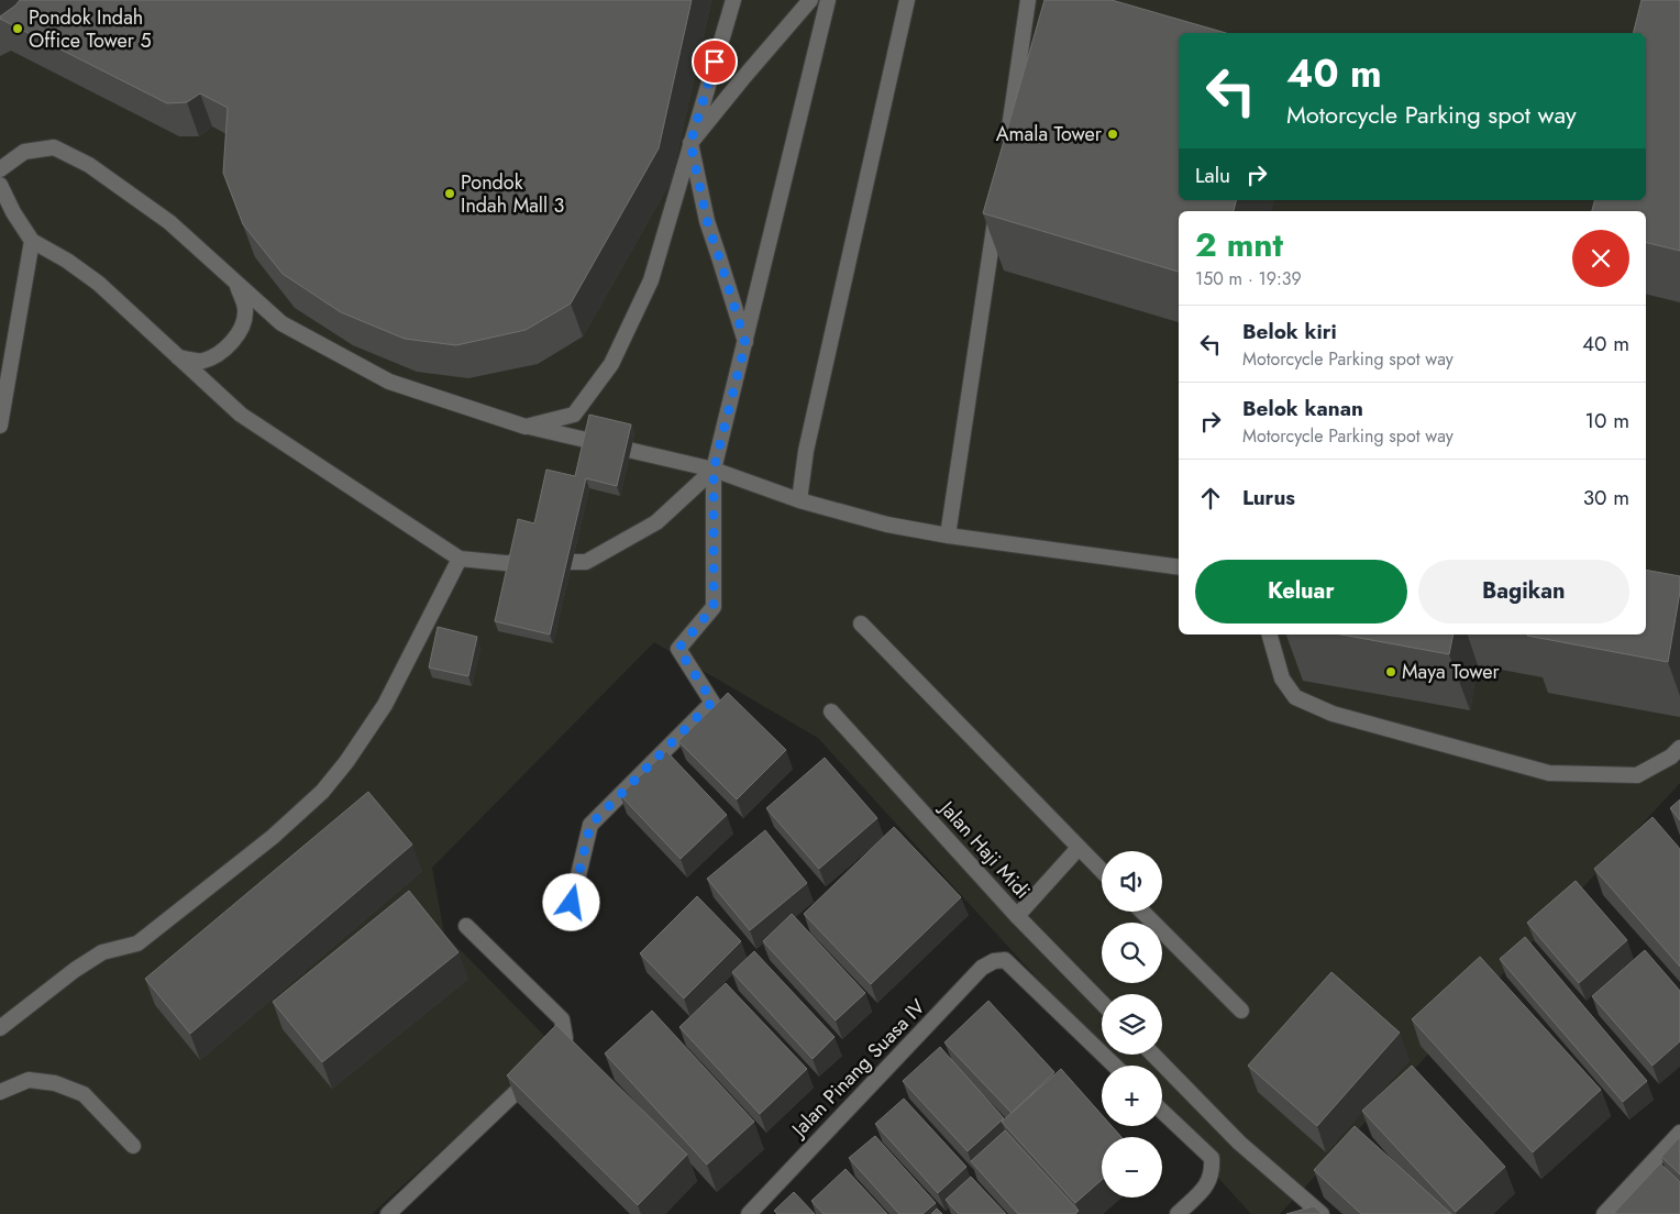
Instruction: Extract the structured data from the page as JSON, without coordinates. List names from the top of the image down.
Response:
{
  "streets": {
    "street": ["Jalan Haji Midi", "Jalan Pinang Suasa IV"]
  },
  "places": [
    "Pondok Indah Office Tower 5",
    "Amala Tower",
    "Pondok Indah Mall 3",
    "Maya Tower"
  ],
  "page": {
    "turn": ["40 m", "Motorcycle Parking spot way"],
    "then": "Lalu",
    "heading": ["2 mnt", "150 m · 19:39"],
    "list": [
      {
        "name": "Belok kiri",
        "note": "Motorcycle Parking spot way",
        "value": "40 m"
      },
      {
        "name": "Belok kanan",
        "note": "Motorcycle Parking spot way",
        "value": "10 m"
      },
      {
        "name": "Lurus",
        "value": "30 m"
      }
    ],
    "buttons": ["Keluar", "Bagikan"],
    "map_buttons": ["+", "−"]
  }
}
